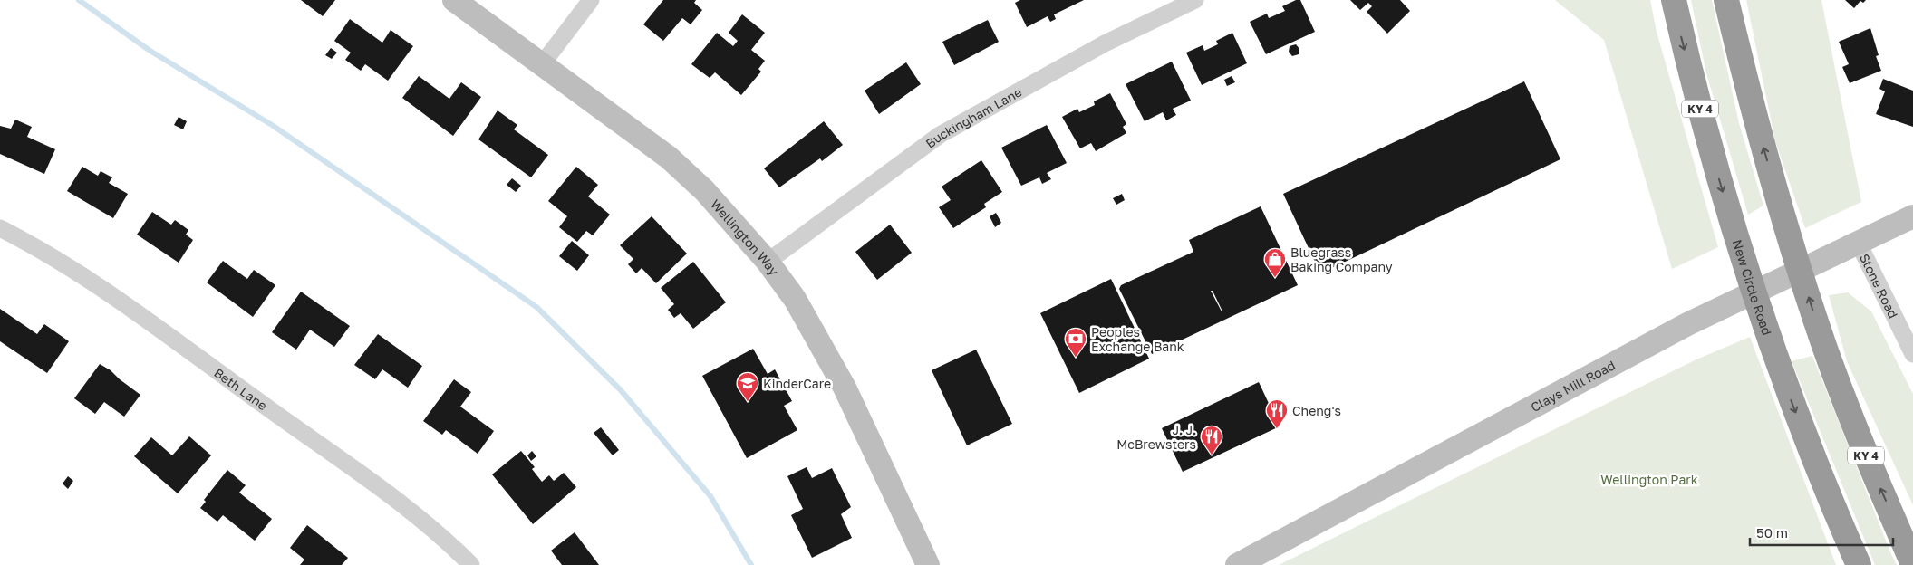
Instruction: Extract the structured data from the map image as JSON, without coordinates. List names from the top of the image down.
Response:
{
  "streets": {
    "highway": ["KY 4", "New Circle Road"],
    "main road": ["Wellington Way", "Clays Mill Road"],
    "street": ["Buckingham Lane", "Stone Road", "Beth Lane"]
  },
  "crossings": [
    ["Buckingham Lane", "Wellington Way"],
    ["Stone Road", "Clays Mill Road"]
  ],
  "parks": ["Wellington Park"],
  "places": {
    "shop": ["Bluegrass Baking Company"],
    "bank": ["Peoples Exchange Bank"],
    "school or university": ["KinderCare"],
    "restaurant": ["Cheng's", "J. J. McBrewsters"]
  },
  "scale_bar": "50 m"
}
